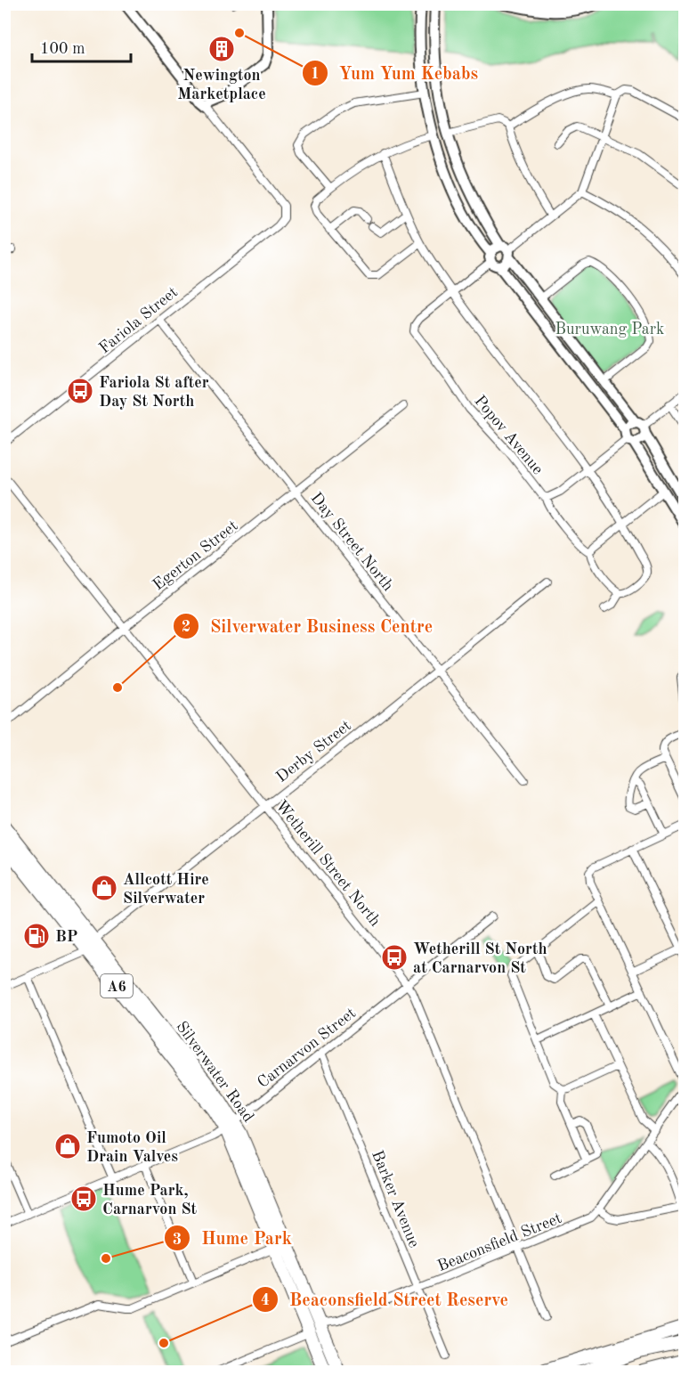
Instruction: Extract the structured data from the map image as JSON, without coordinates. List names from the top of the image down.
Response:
{
  "streets": {
    "highway": ["A6", "Silverwater Road"],
    "street": [
      "Fariola Street",
      "Popov Avenue",
      "Day Street North",
      "Egerton Street",
      "Derby Street",
      "Wetherill Street North",
      "Carnarvon Street",
      "Barker Avenue",
      "Beaconsfield Street"
    ]
  },
  "crossings": [
    ["Fariola Street", "Day Street North"],
    ["Day Street North", "Egerton Street"],
    ["Day Street North", "Derby Street"],
    ["Egerton Street", "Wetherill Street North"],
    ["Derby Street", "Wetherill Street North"],
    ["Derby Street", "Silverwater Road"],
    ["Wetherill Street North", "Carnarvon Street"],
    ["Wetherill Street North", "Beaconsfield Street"],
    ["Carnarvon Street", "Silverwater Road"],
    ["Carnarvon Street", "Barker Avenue"],
    ["Silverwater Road", "Beaconsfield Street"],
    ["Barker Avenue", "Beaconsfield Street"]
  ],
  "parks": ["Buruwang Park"],
  "places": {
    "other": [
      "Yum Yum Kebabs",
      "Silverwater Business Centre",
      "Hume Park",
      "Beaconsfield Street Reserve"
    ],
    "building": ["Newington Marketplace"],
    "bus stop": ["Fariola St after Day St North", "Wetherill St North at Carnarvon St", "Hume Park, Carnarvon St"],
    "shop": ["Allcott Hire Silverwater", "Fumoto Oil Drain Valves"],
    "fuel station": ["BP"]
  },
  "scale_bar": "100 m"
}
